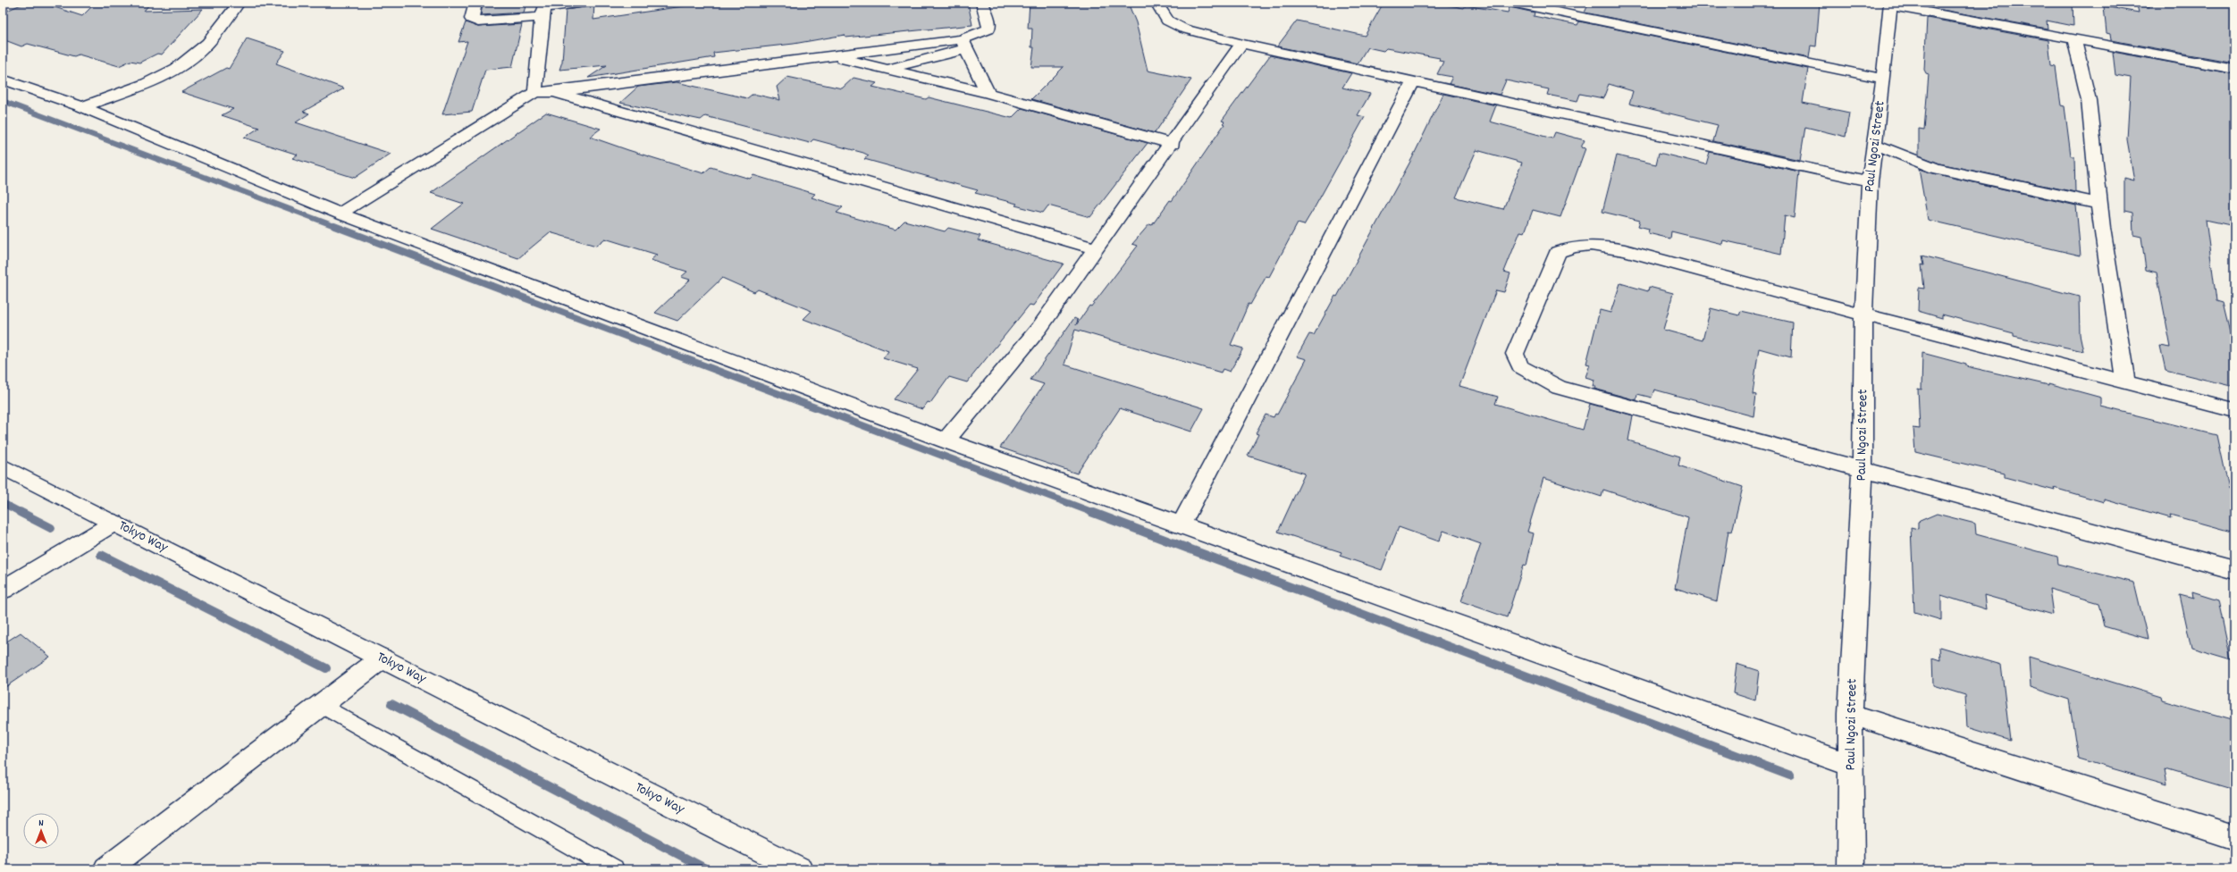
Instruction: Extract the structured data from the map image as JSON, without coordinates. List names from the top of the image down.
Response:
{
  "streets": {
    "street": ["Paul Ngozi Street", "Tokyo Way"]
  },
  "north": "top"
}
